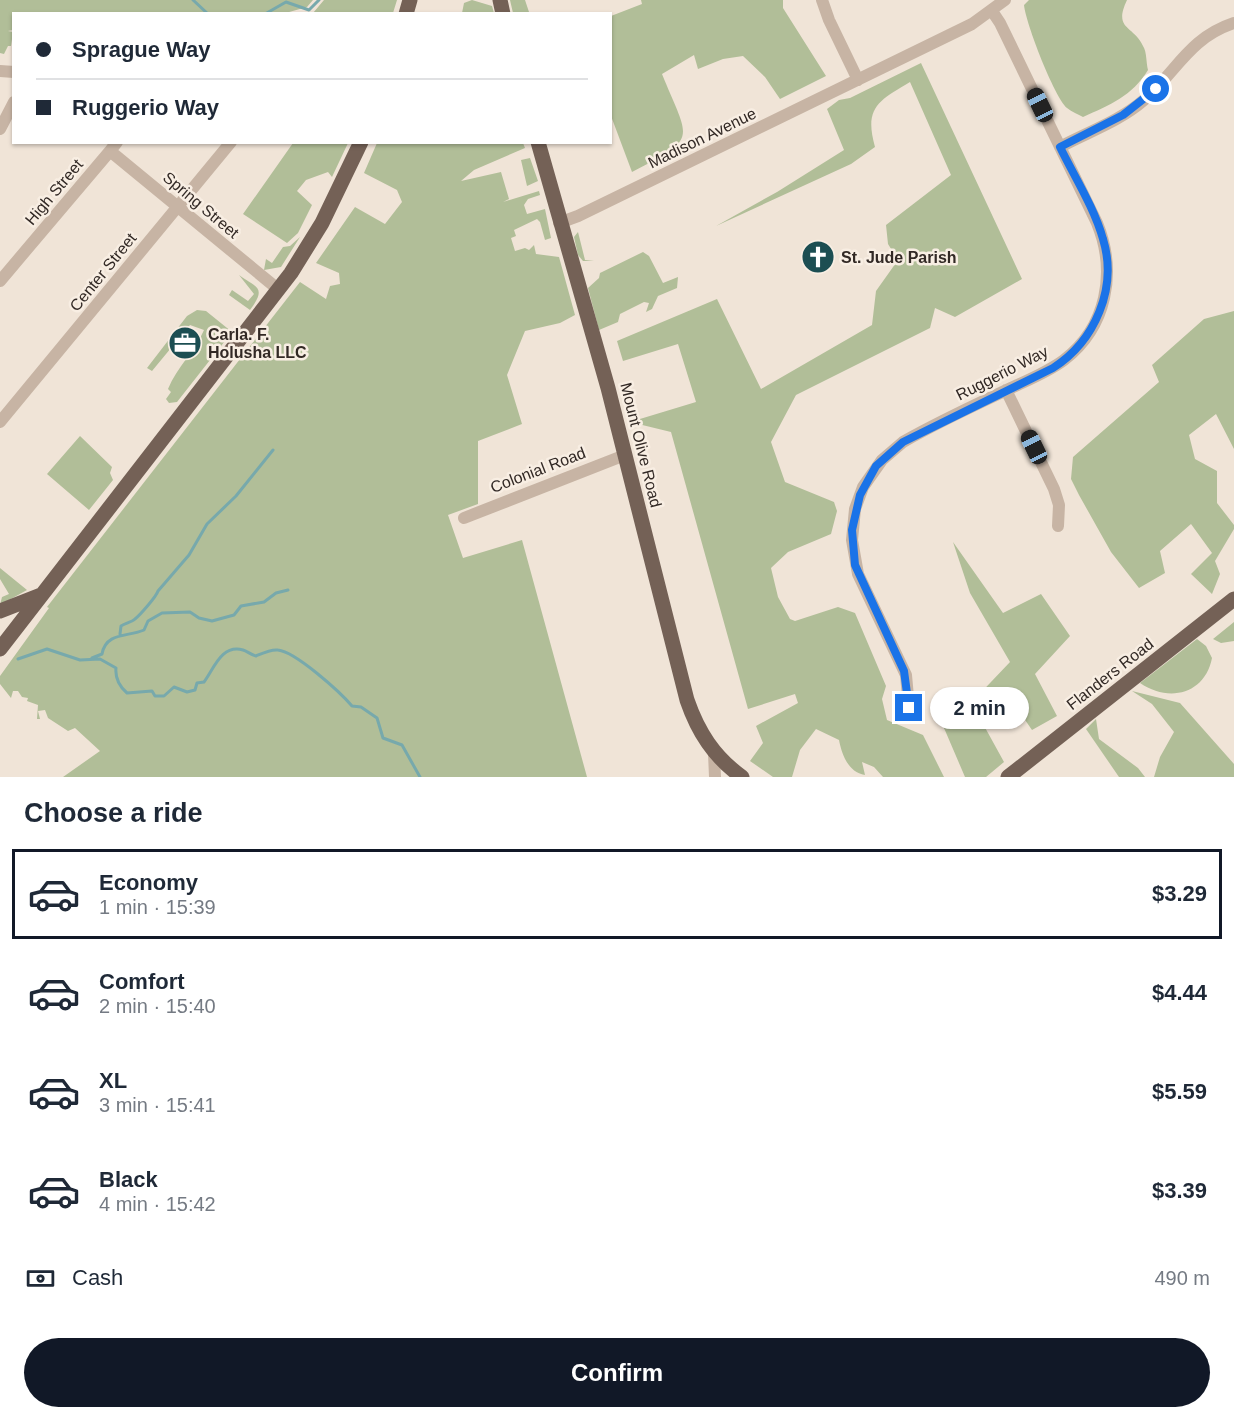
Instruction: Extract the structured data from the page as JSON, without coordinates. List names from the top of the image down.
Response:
{
  "streets": {
    "main road": ["Mount Olive Road", "Flanders Road"],
    "street": [
      "Madison Avenue",
      "High Street",
      "Spring Street",
      "Center Street",
      "Ruggerio Way",
      "Colonial Road"
    ]
  },
  "crossings": [
    ["Madison Avenue", "Ruggerio Way"],
    ["Madison Avenue", "Mount Olive Road"],
    ["High Street", "Spring Street"],
    ["Spring Street", "Center Street"],
    ["Mount Olive Road", "Colonial Road"]
  ],
  "places": {
    "church": ["St. Jude Parish"],
    "office": ["Carla. F. Holusha LLC"]
  },
  "page": {
    "banner": ["Sprague Way", "Ruggerio Way"],
    "bubble": "2 min",
    "heading": "Choose a ride",
    "list": [
      {
        "name": "Economy",
        "note": "1 min · 15:39",
        "value": "$3.29"
      },
      {
        "name": "Comfort",
        "note": "2 min · 15:40",
        "value": "$4.44"
      },
      {
        "name": "XL",
        "note": "3 min · 15:41",
        "value": "$5.59"
      },
      {
        "name": "Black",
        "note": "4 min · 15:42",
        "value": "$3.39"
      }
    ],
    "pay": ["Cash", "490 m"],
    "buttons": "Confirm"
  }
}
